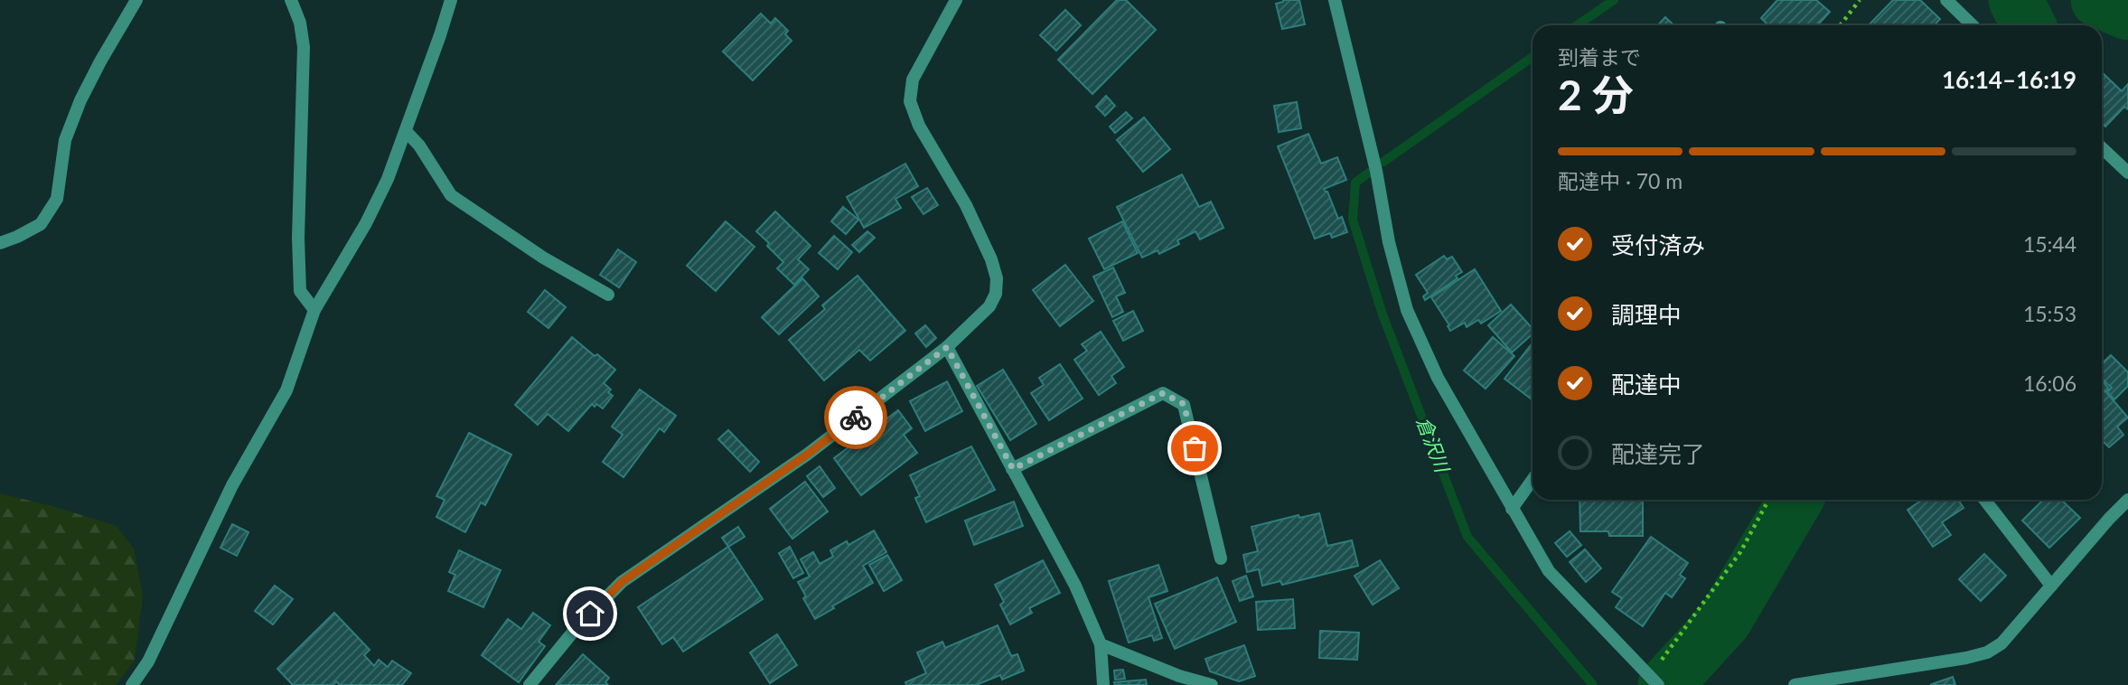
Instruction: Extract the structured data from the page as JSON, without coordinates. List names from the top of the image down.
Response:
{
  "water": ["倉沢川"],
  "page": {
    "heading": ["2 分", "到着まで", "16:14–16:19"],
    "bar": "配達中 · 70 m",
    "list": [
      ["受付済み", "15:44"],
      ["調理中", "15:53"],
      ["配達中", "16:06"],
      "配達完了"
    ]
  }
}
